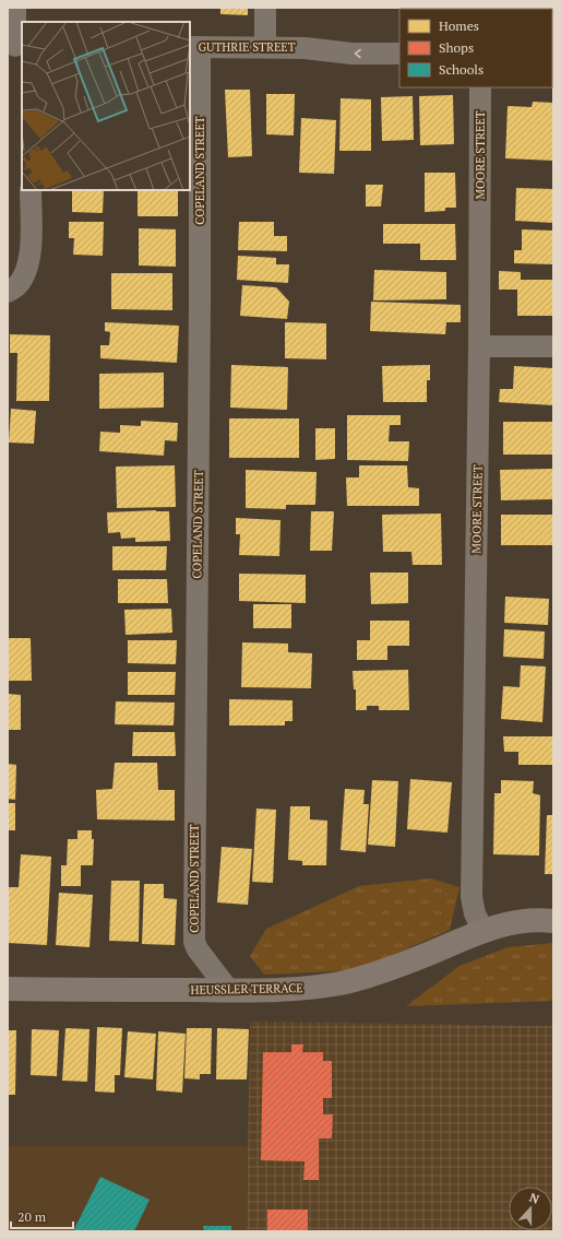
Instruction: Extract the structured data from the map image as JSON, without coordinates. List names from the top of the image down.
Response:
{
  "streets": {
    "street": [
      "GUTHRIE STREET",
      "MOORE STREET",
      "COPELAND STREET",
      "HEUSSLER TERRACE"
    ]
  },
  "crossings": [
    ["GUTHRIE STREET", "COPELAND STREET"],
    ["MOORE STREET", "HEUSSLER TERRACE"],
    ["COPELAND STREET", "HEUSSLER TERRACE"]
  ],
  "legend": ["Homes", "Shops", "Schools"],
  "scale_bar": "20 m",
  "north": "top"
}
